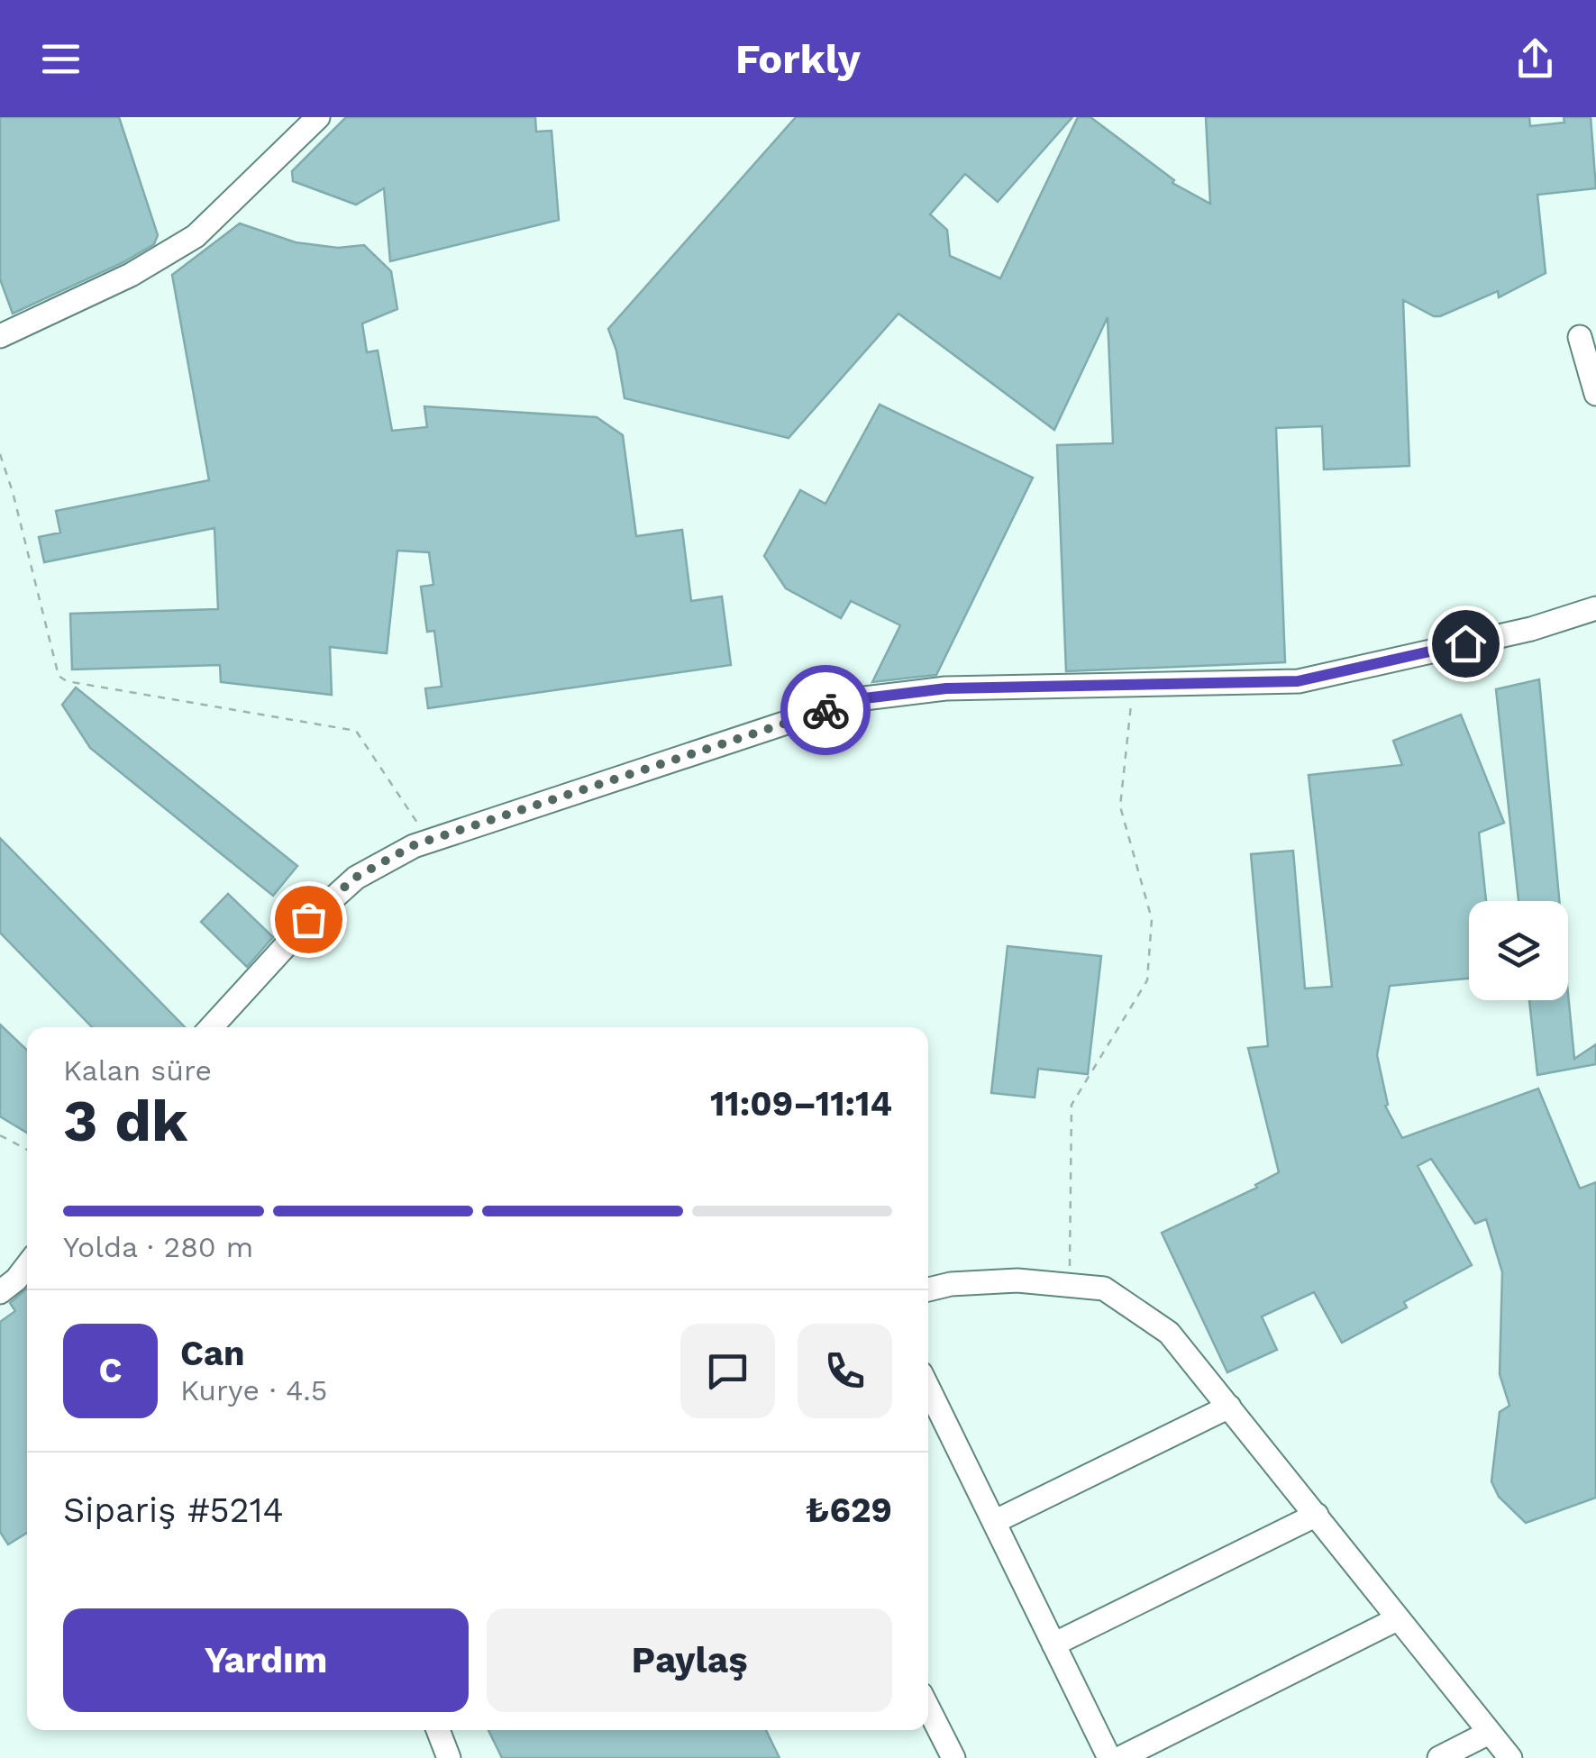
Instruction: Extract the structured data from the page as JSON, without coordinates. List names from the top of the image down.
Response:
{
  "page": {
    "header": "Forkly",
    "heading": ["3 dk", "Kalan süre", "11:09–11:14"],
    "panel": [
      "Can",
      "Kurye · 4.5",
      "Sipariş #5214",
      "₺629"
    ],
    "bar": "Yolda · 280 m",
    "round": "C",
    "buttons": ["Yardım", "Paylaş"]
  }
}
